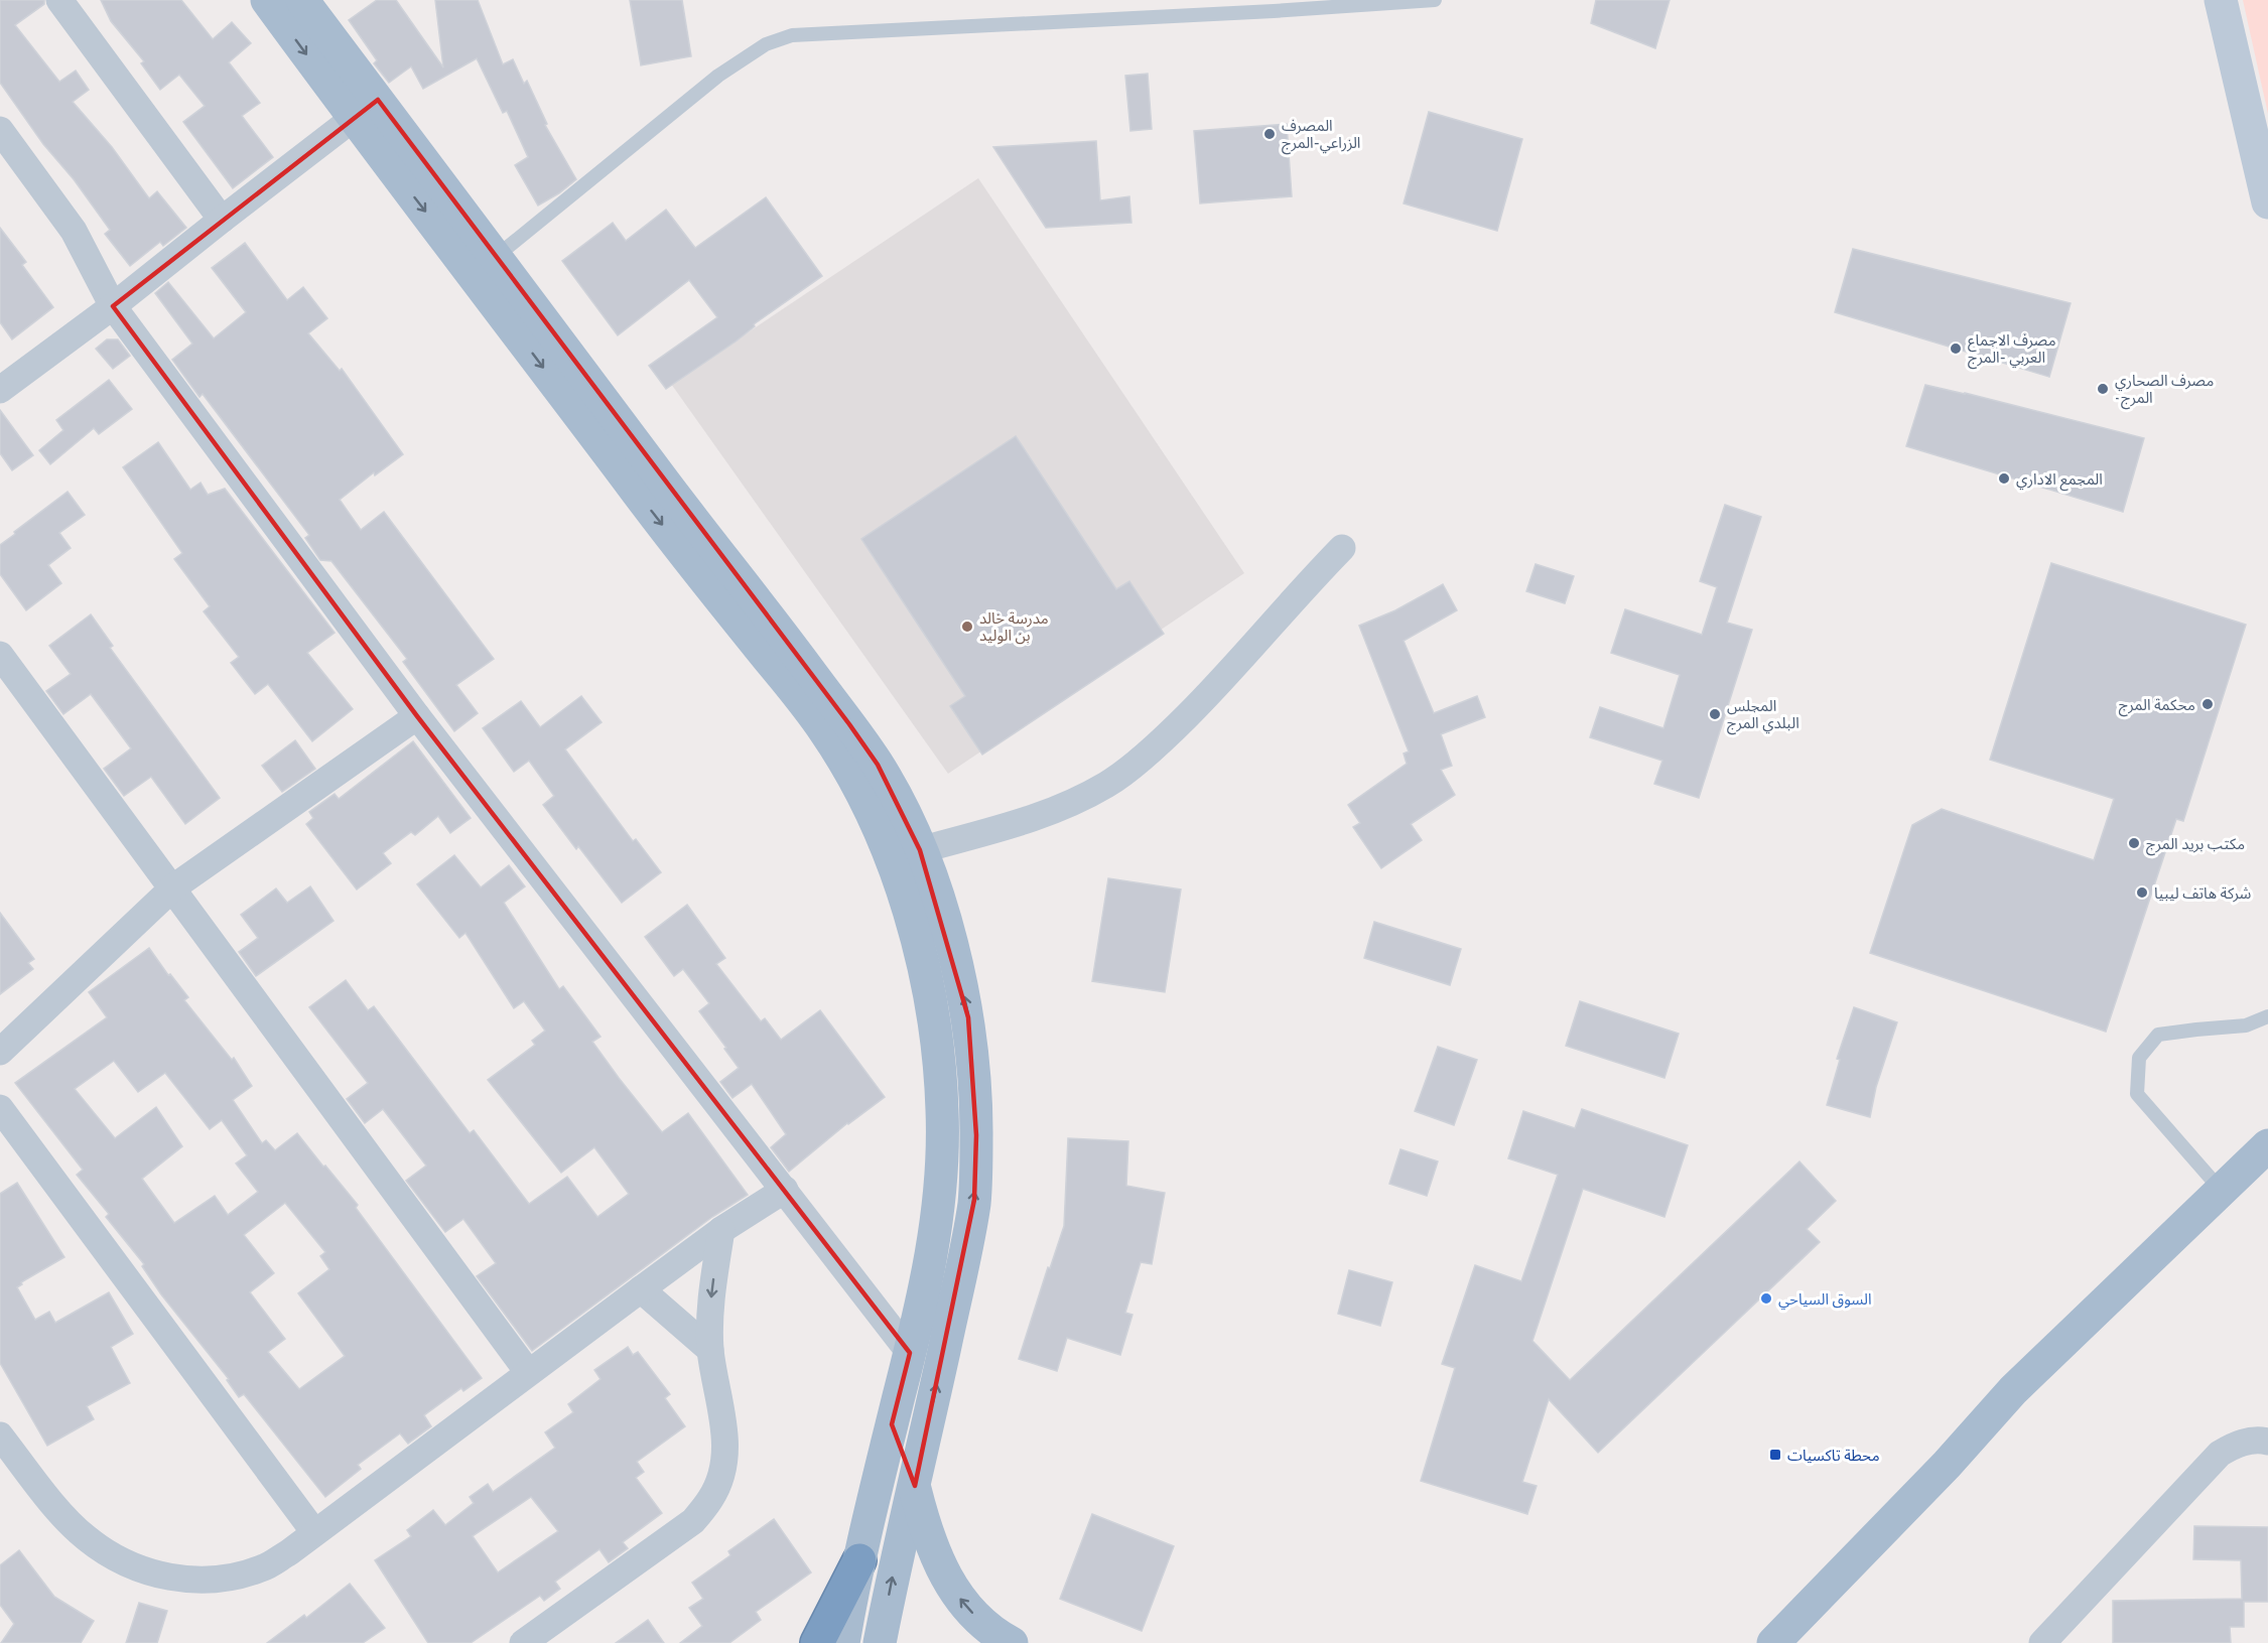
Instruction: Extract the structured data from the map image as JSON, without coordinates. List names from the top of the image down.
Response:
{
  "places": {
    "other": [
      "المصرف الزراعي-المرج",
      "مصرف الاجماع العربي -المرج",
      "مصرف الصحاري -المرج",
      "المجمع الاداري",
      "مدرسة خالد بن الوليد",
      "محكمة المرج",
      "المجلس البلدي المرج",
      "مكتب بريد المرج",
      "شركة هاتف ليبيا",
      "السوق السياحي"
    ],
    "transit": ["محطة تاكسيات"]
  }
}
